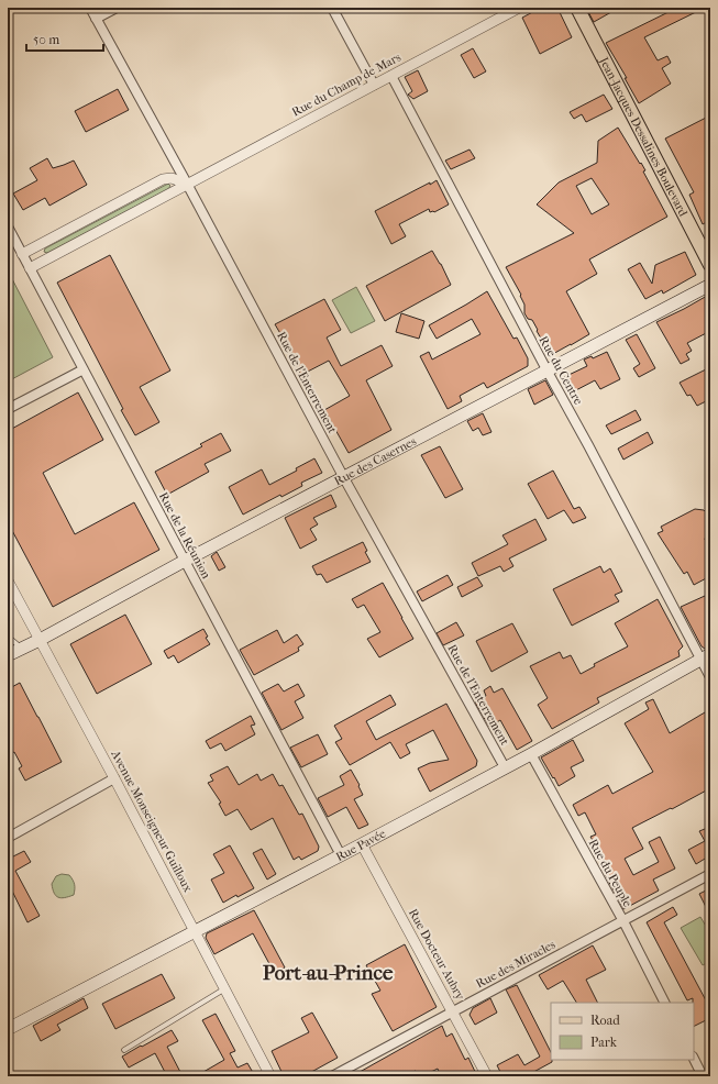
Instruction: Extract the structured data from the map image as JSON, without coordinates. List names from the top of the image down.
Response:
{
  "streets": {
    "main road": ["Jean-Jacques Dessalines Boulevard", "Rue des Casernes", "Rue Pavée"],
    "street": [
      "Rue du Champ de Mars",
      "Rue du Centre",
      "Rue de l'Enterrement",
      "Rue de la Réunion",
      "Avenue Monseigneur Guilloux",
      "Rue du Peuple",
      "Rue Docteur Aubry",
      "Rue des Miracles"
    ]
  },
  "crossings": [
    ["Rue du Champ de Mars", "Rue du Centre"],
    ["Rue du Champ de Mars", "Rue de l'Enterrement"],
    ["Rue du Champ de Mars", "Rue de la Réunion"],
    ["Rue du Centre", "Rue des Casernes"],
    ["Rue du Centre", "Rue Pavée"],
    ["Rue de l'Enterrement", "Rue des Casernes"],
    ["Rue de l'Enterrement", "Rue Pavée"],
    ["Rue des Casernes", "Rue de la Réunion"],
    ["Rue des Casernes", "Avenue Monseigneur Guilloux"],
    ["Rue de la Réunion", "Rue Pavée"],
    ["Avenue Monseigneur Guilloux", "Rue Pavée"],
    ["Rue Pavée", "Rue du Peuple"],
    ["Rue Pavée", "Rue Docteur Aubry"],
    ["Rue du Peuple", "Rue des Miracles"],
    ["Rue Docteur Aubry", "Rue des Miracles"]
  ],
  "districts": ["Port-au-Prince"],
  "legend": ["Road", "Park"],
  "scale_bar": "50 m"
}
